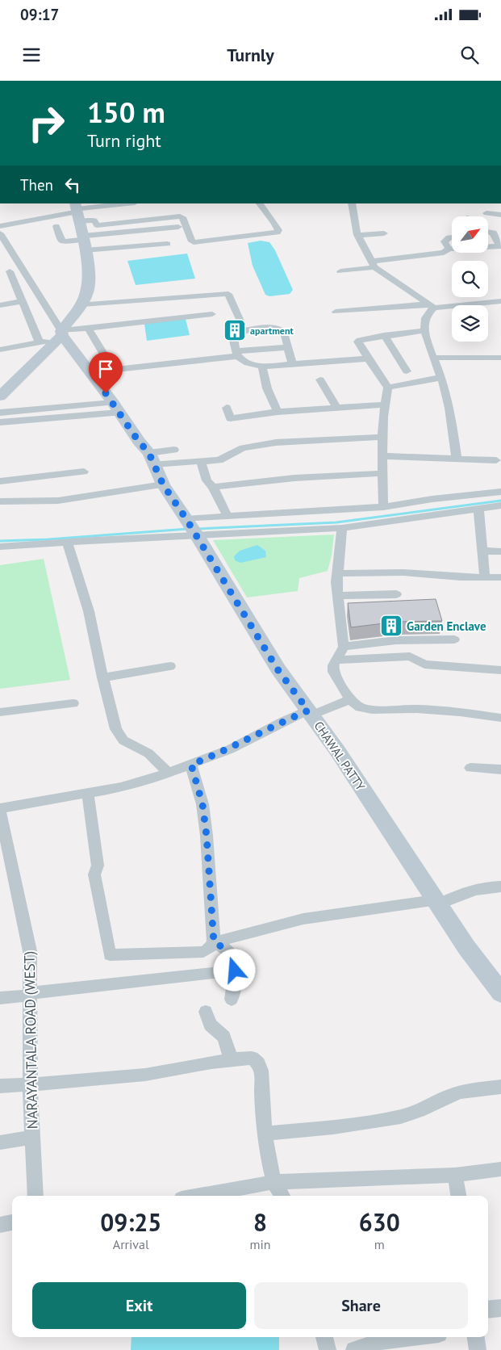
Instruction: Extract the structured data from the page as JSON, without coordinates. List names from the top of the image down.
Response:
{
  "streets": {
    "street": ["CHAWAL PATTY", "NARAYANTALA ROAD (WEST)"]
  },
  "places": {
    "building": ["apartment", "Garden Enclave"]
  },
  "north": "top right",
  "page": {
    "status": "09:17",
    "header": "Turnly",
    "turn": ["150 m", "Turn right"],
    "then": "Then",
    "eta": [
      "09:25",
      "Arrival",
      "8",
      "min",
      "630",
      "m"
    ],
    "buttons": ["Exit", "Share"]
  }
}
